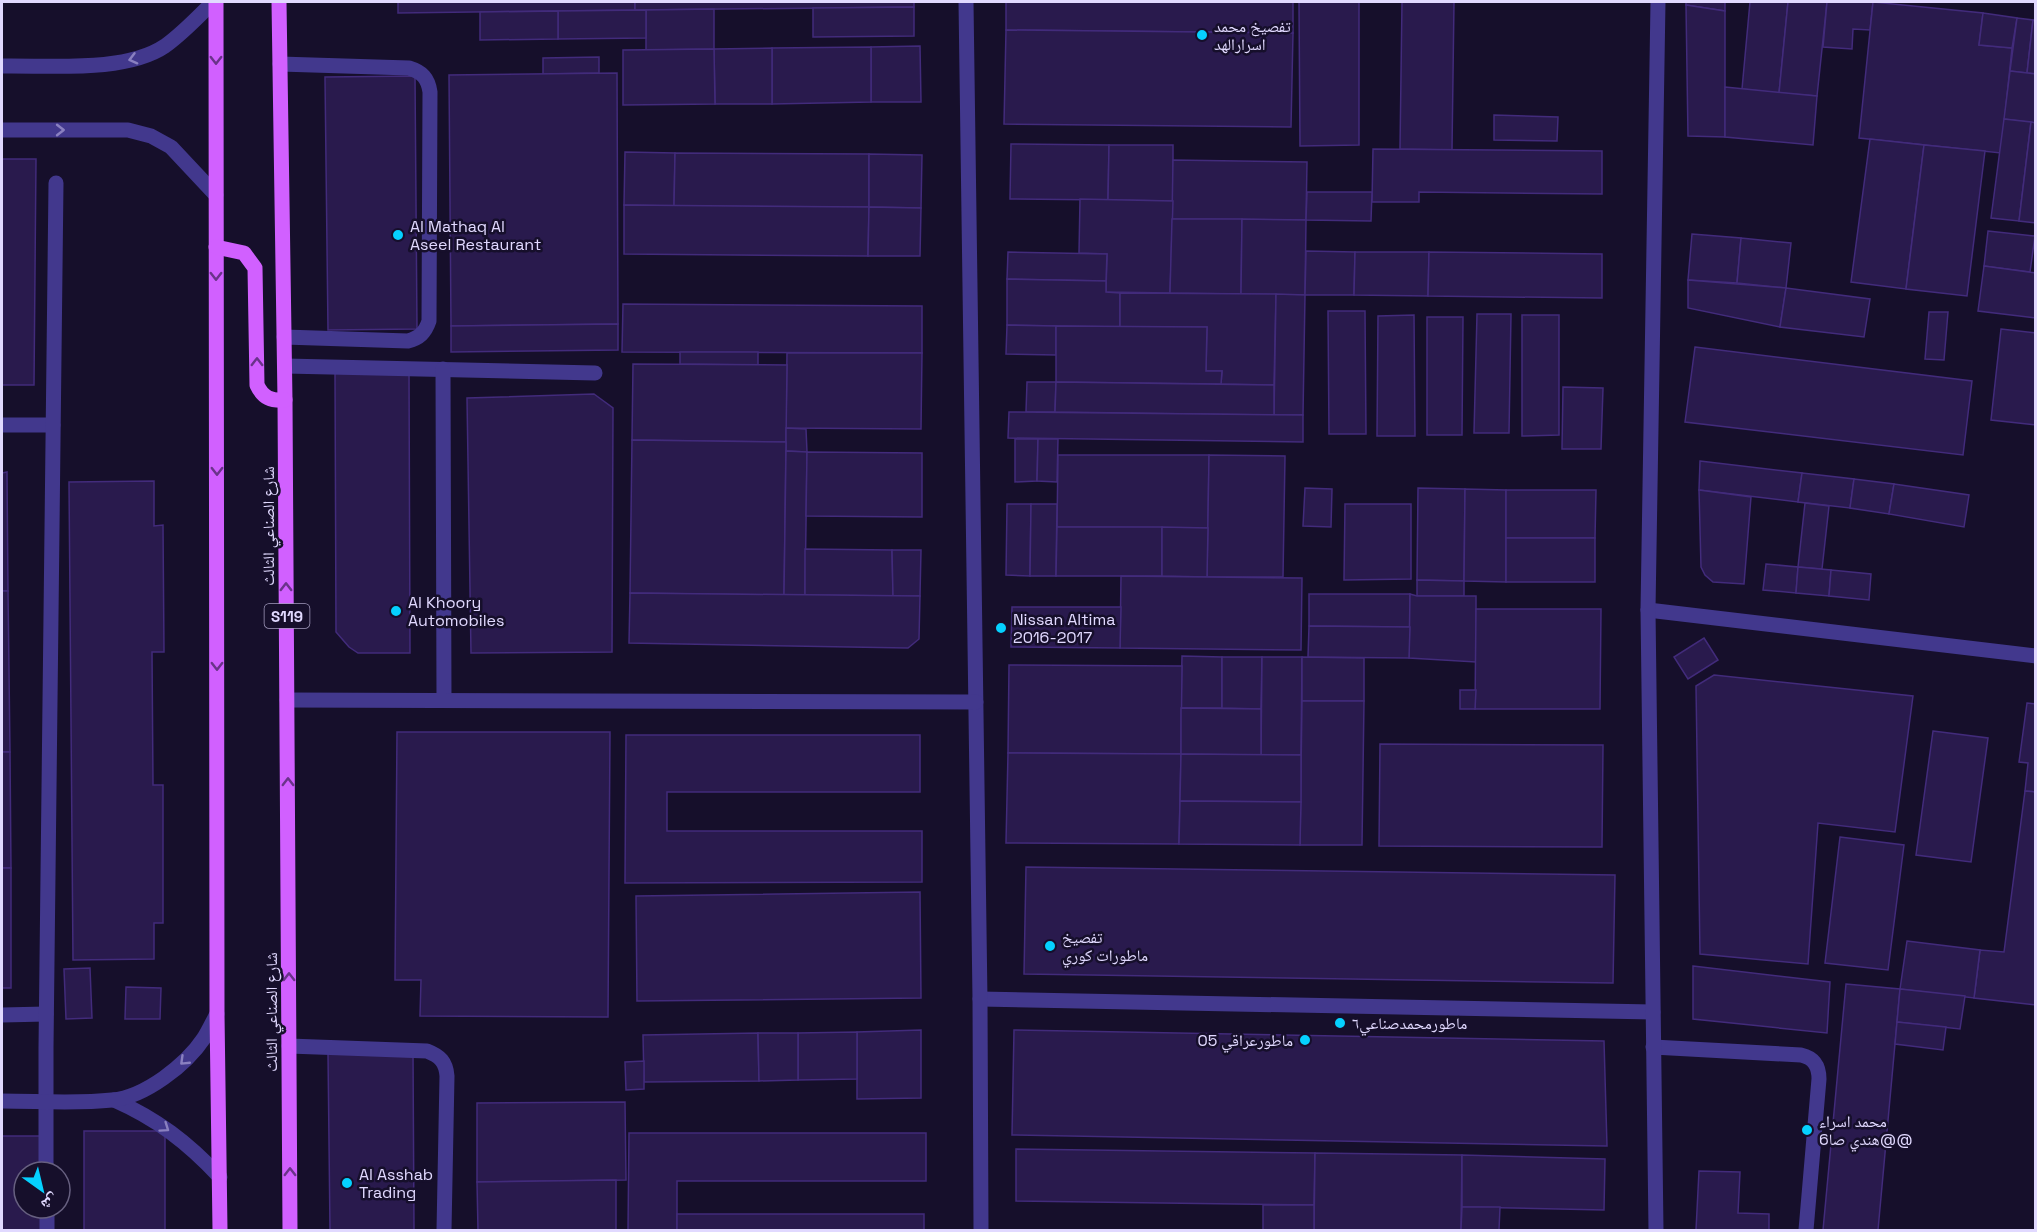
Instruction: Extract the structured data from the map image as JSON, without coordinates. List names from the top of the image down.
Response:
{
  "streets": {
    "main road": ["شارع الصناعي الثالث", "S119"]
  },
  "places": [
    "تفصيخ محمد اسرارالهد",
    "Al Mathaq Al Aseel Restaurant",
    "Al Khoory Automobiles",
    "Nissan Altima 2016-2017",
    "تفصيخ ماطورات كوري",
    "ماطورمحمدصناعي٦",
    "ماطورعراقي 05",
    "محمد اسراء هندي صا6@@",
    "Al Asshab Trading"
  ],
  "north": "bottom right"
}
